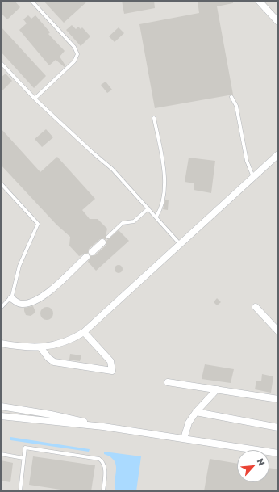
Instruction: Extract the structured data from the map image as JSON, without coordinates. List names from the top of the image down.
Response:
{
  "north": "top right"
}
